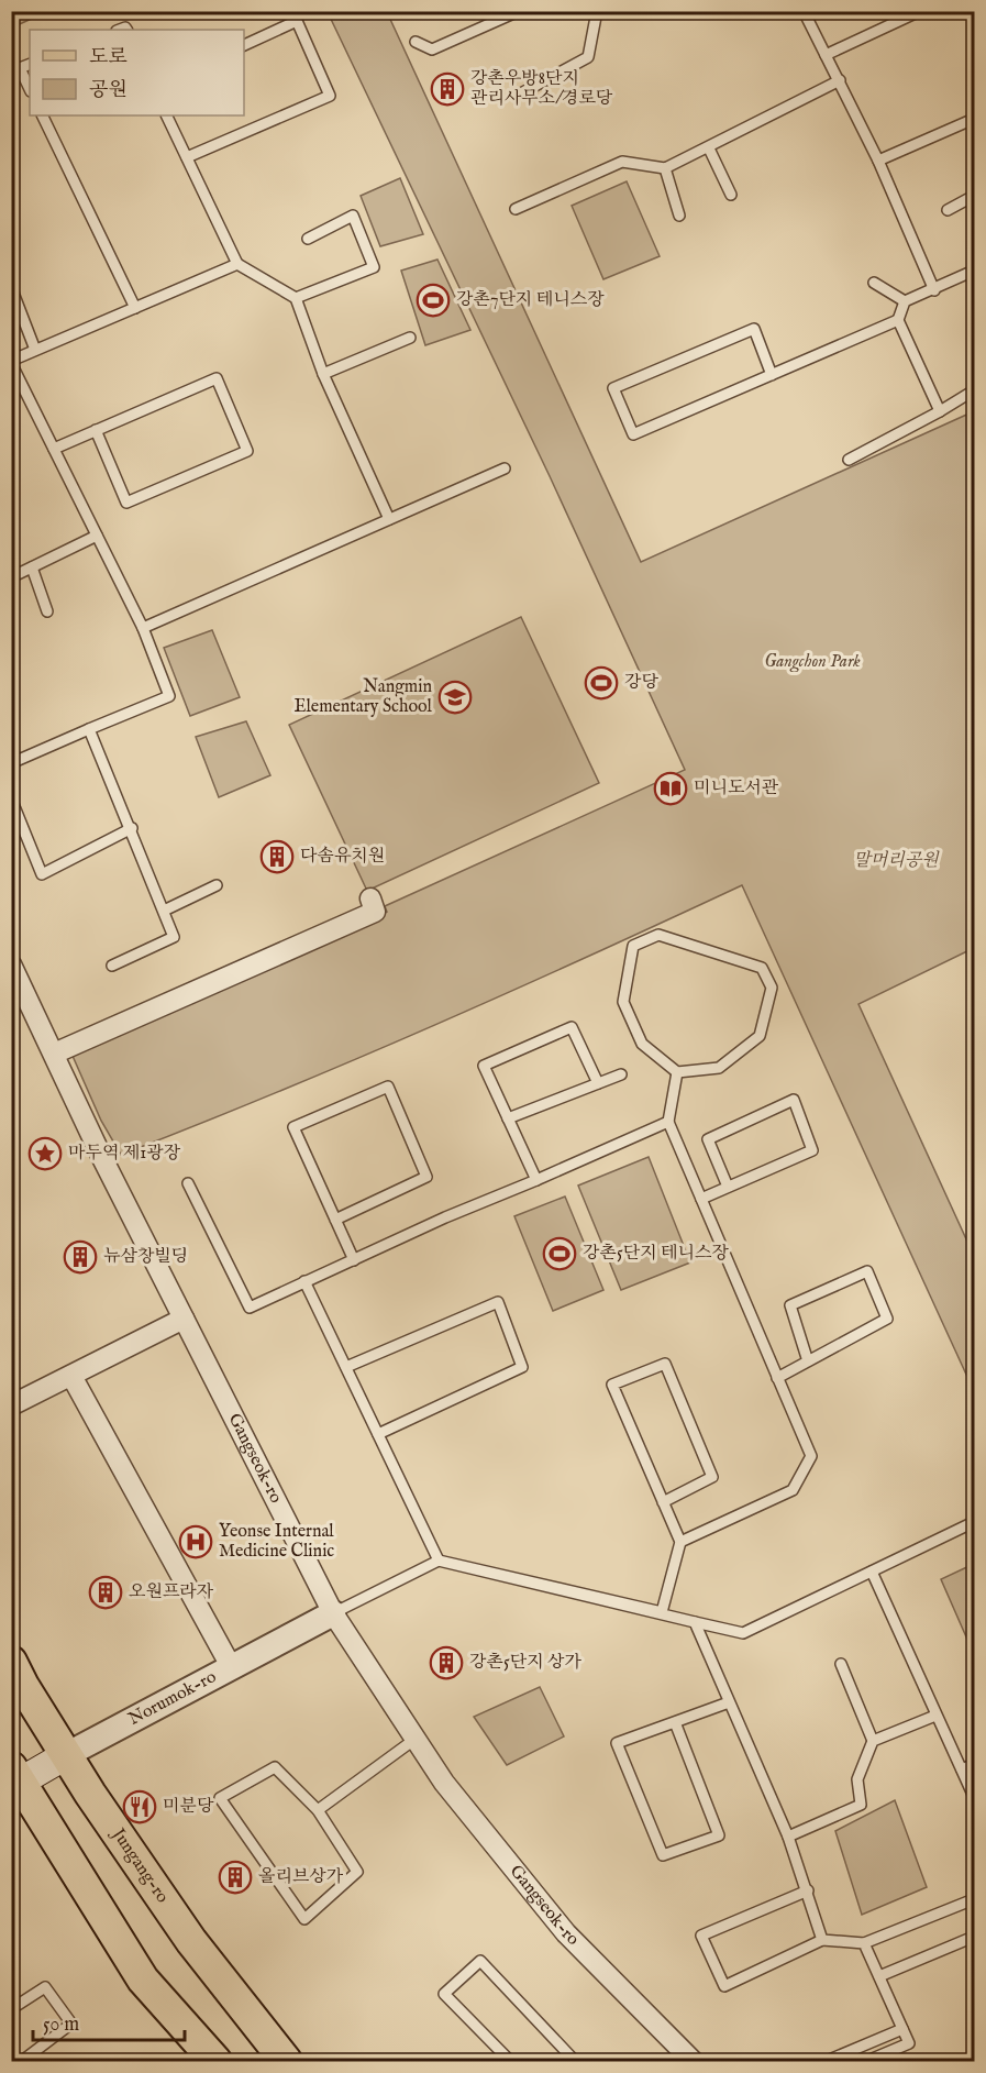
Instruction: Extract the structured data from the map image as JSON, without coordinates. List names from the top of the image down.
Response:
{
  "streets": {
    "main road": ["Norumok-ro", "Jungang-ro"],
    "street": ["Gangseok-ro"]
  },
  "crossings": [
    ["Gangseok-ro", "Norumok-ro"],
    ["Norumok-ro", "Jungang-ro"]
  ],
  "parks": ["Gangchon Park", "말머리공원"],
  "places": {
    "building": [
      "강촌우방8단지 관리사무소/경로당",
      "다솜유치원",
      "뉴삼창빌딩",
      "오원프라자",
      "강촌5단지 상가",
      "올리브상가"
    ],
    "sports": ["강촌7단지 테니스장", "강당", "강촌5단지 테니스장"],
    "school or university": ["Nangmin Elementary School"],
    "library": ["미니도서관"],
    "place": ["마두역 제1광장"],
    "hospital": ["Yeonse Internal Medicine Clinic"],
    "restaurant": ["미분당"]
  },
  "legend": ["도로", "공원"],
  "scale_bar": "50 m"
}
